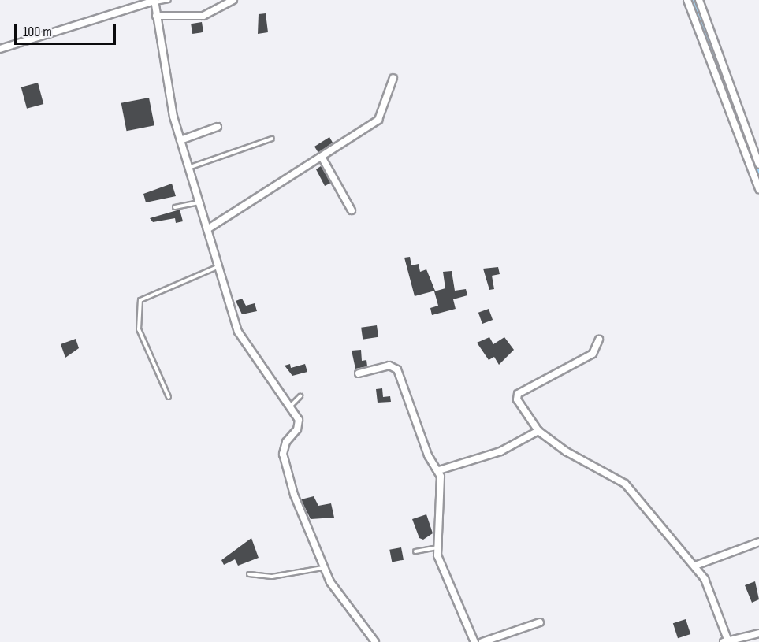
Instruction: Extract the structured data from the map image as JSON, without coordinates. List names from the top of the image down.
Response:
{
  "scale_bar": "100 m"
}
